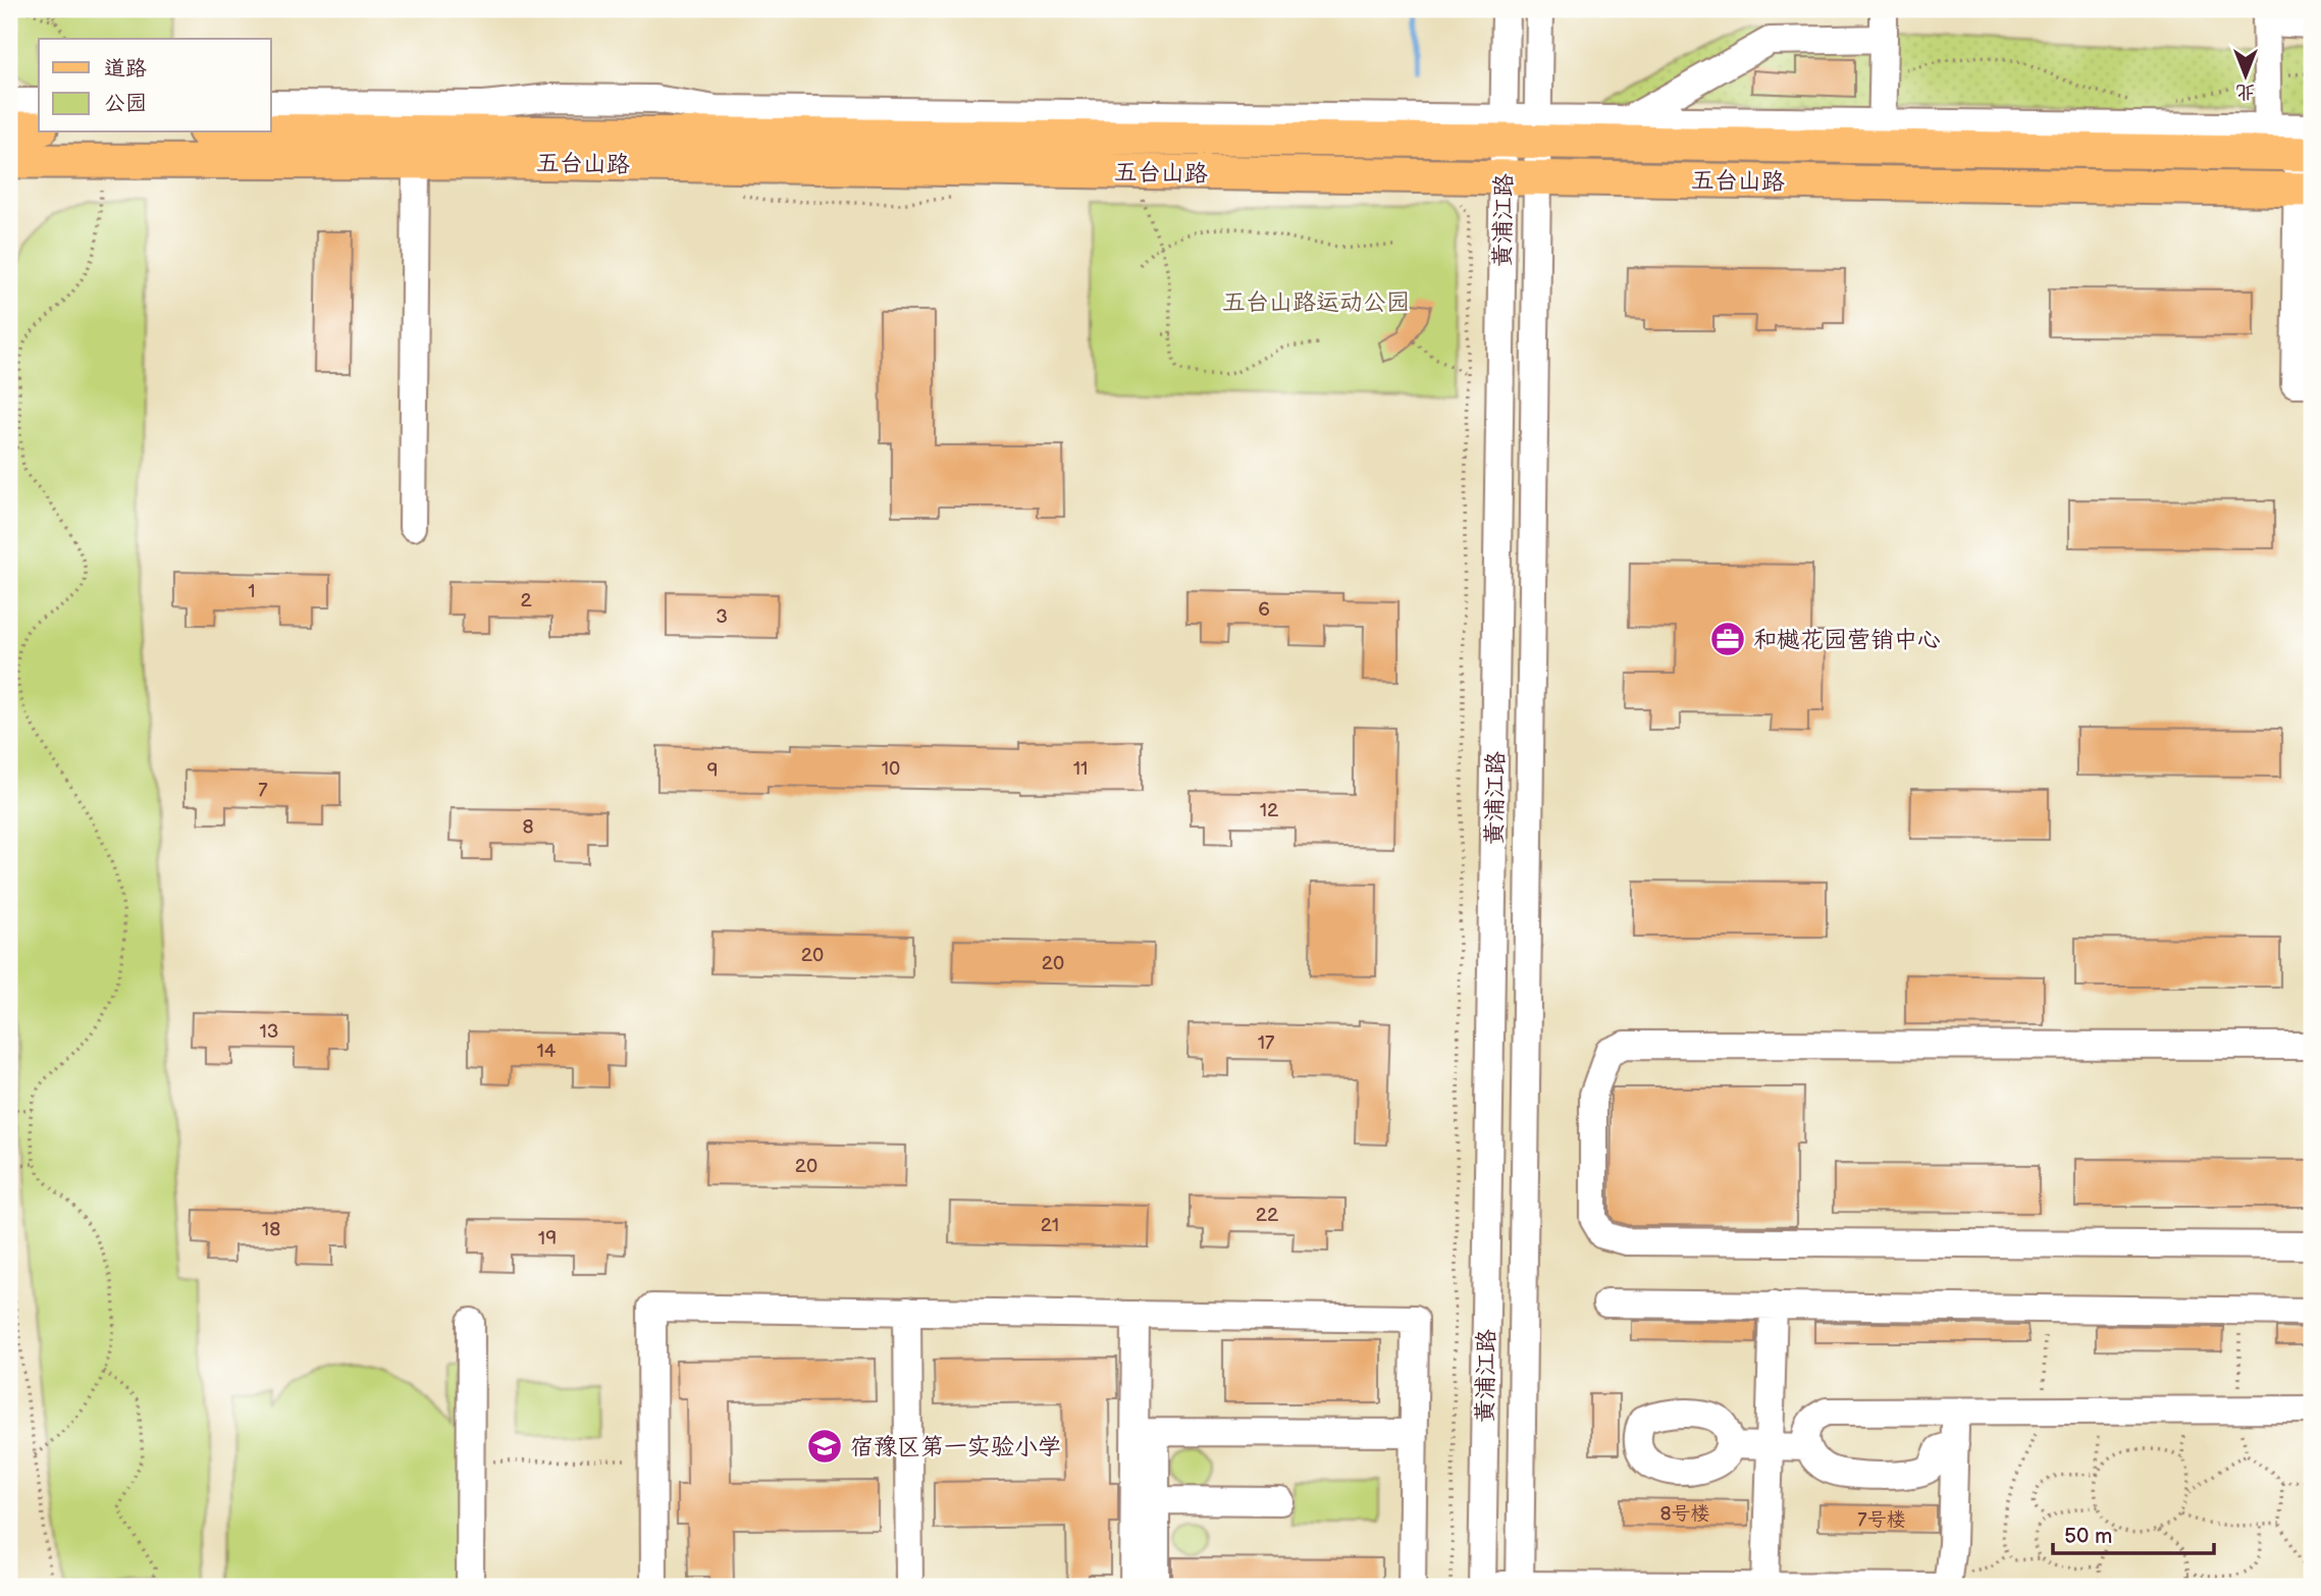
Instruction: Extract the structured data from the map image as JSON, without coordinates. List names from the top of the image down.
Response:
{
  "streets": {
    "main road": ["五台山路"],
    "street": ["黄浦江路"]
  },
  "crossings": [
    ["五台山路", "黄浦江路"]
  ],
  "parks": ["五台山路运动公园"],
  "places": {
    "office": ["和樾花园营销中心"],
    "school or university": ["宿豫区第一实验小学"]
  },
  "house_numbers": [
    "1",
    "2",
    "6",
    "3",
    "10",
    "11",
    "9",
    "7",
    "12",
    "8",
    "20",
    "20",
    "13",
    "17",
    "14",
    "20",
    "22",
    "21",
    "18",
    "19",
    "8号楼",
    "7号楼"
  ],
  "legend": ["道路", "公园"],
  "scale_bar": "50 m",
  "north": "bottom"
}
